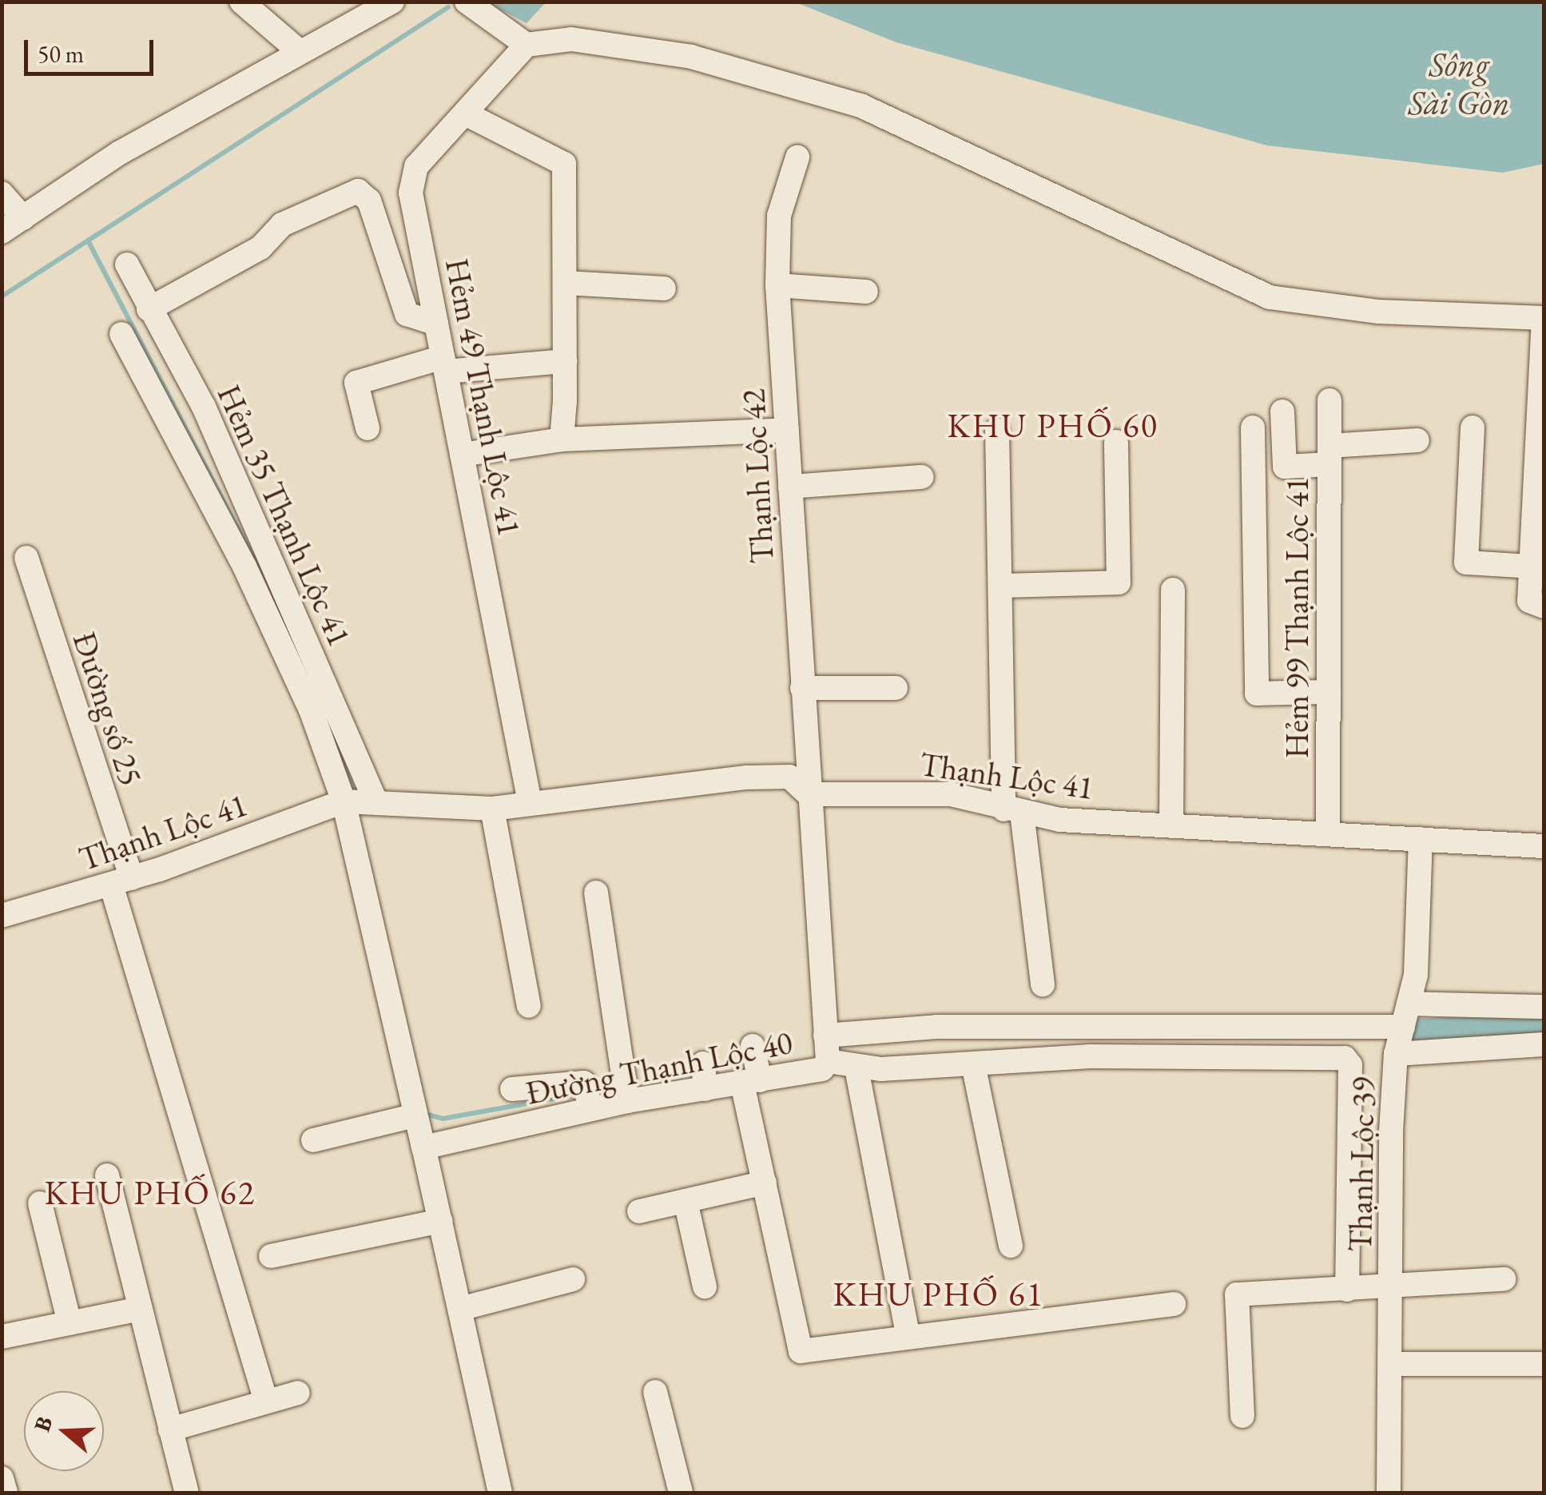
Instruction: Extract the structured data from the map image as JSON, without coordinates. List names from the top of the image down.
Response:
{
  "streets": {
    "street": [
      "Hẻm 49 Thạnh Lộc 41",
      "Thạnh Lộc 42",
      "Hẻm 35 Thạnh Lộc 41",
      "Hẻm 99 Thạnh Lộc 41",
      "Đường số 25",
      "Thạnh Lộc 41",
      "Đường Thạnh Lộc 40",
      "Thạnh Lộc 39"
    ]
  },
  "crossings": [
    ["Hẻm 49 Thạnh Lộc 41", "Thạnh Lộc 41"],
    ["Thạnh Lộc 42", "Thạnh Lộc 41"],
    ["Thạnh Lộc 42", "Đường Thạnh Lộc 40"],
    ["Hẻm 35 Thạnh Lộc 41", "Thạnh Lộc 41"],
    ["Hẻm 99 Thạnh Lộc 41", "Thạnh Lộc 41"],
    ["Đường số 25", "Thạnh Lộc 41"],
    ["Thạnh Lộc 41", "Đường Thạnh Lộc 40"],
    ["Thạnh Lộc 41", "Thạnh Lộc 39"]
  ],
  "districts": ["KHU PHỐ 60", "KHU PHỐ 62", "KHU PHỐ 61"],
  "water": ["Sông Sài Gòn"],
  "scale_bar": "50 m",
  "north": "left"
}
